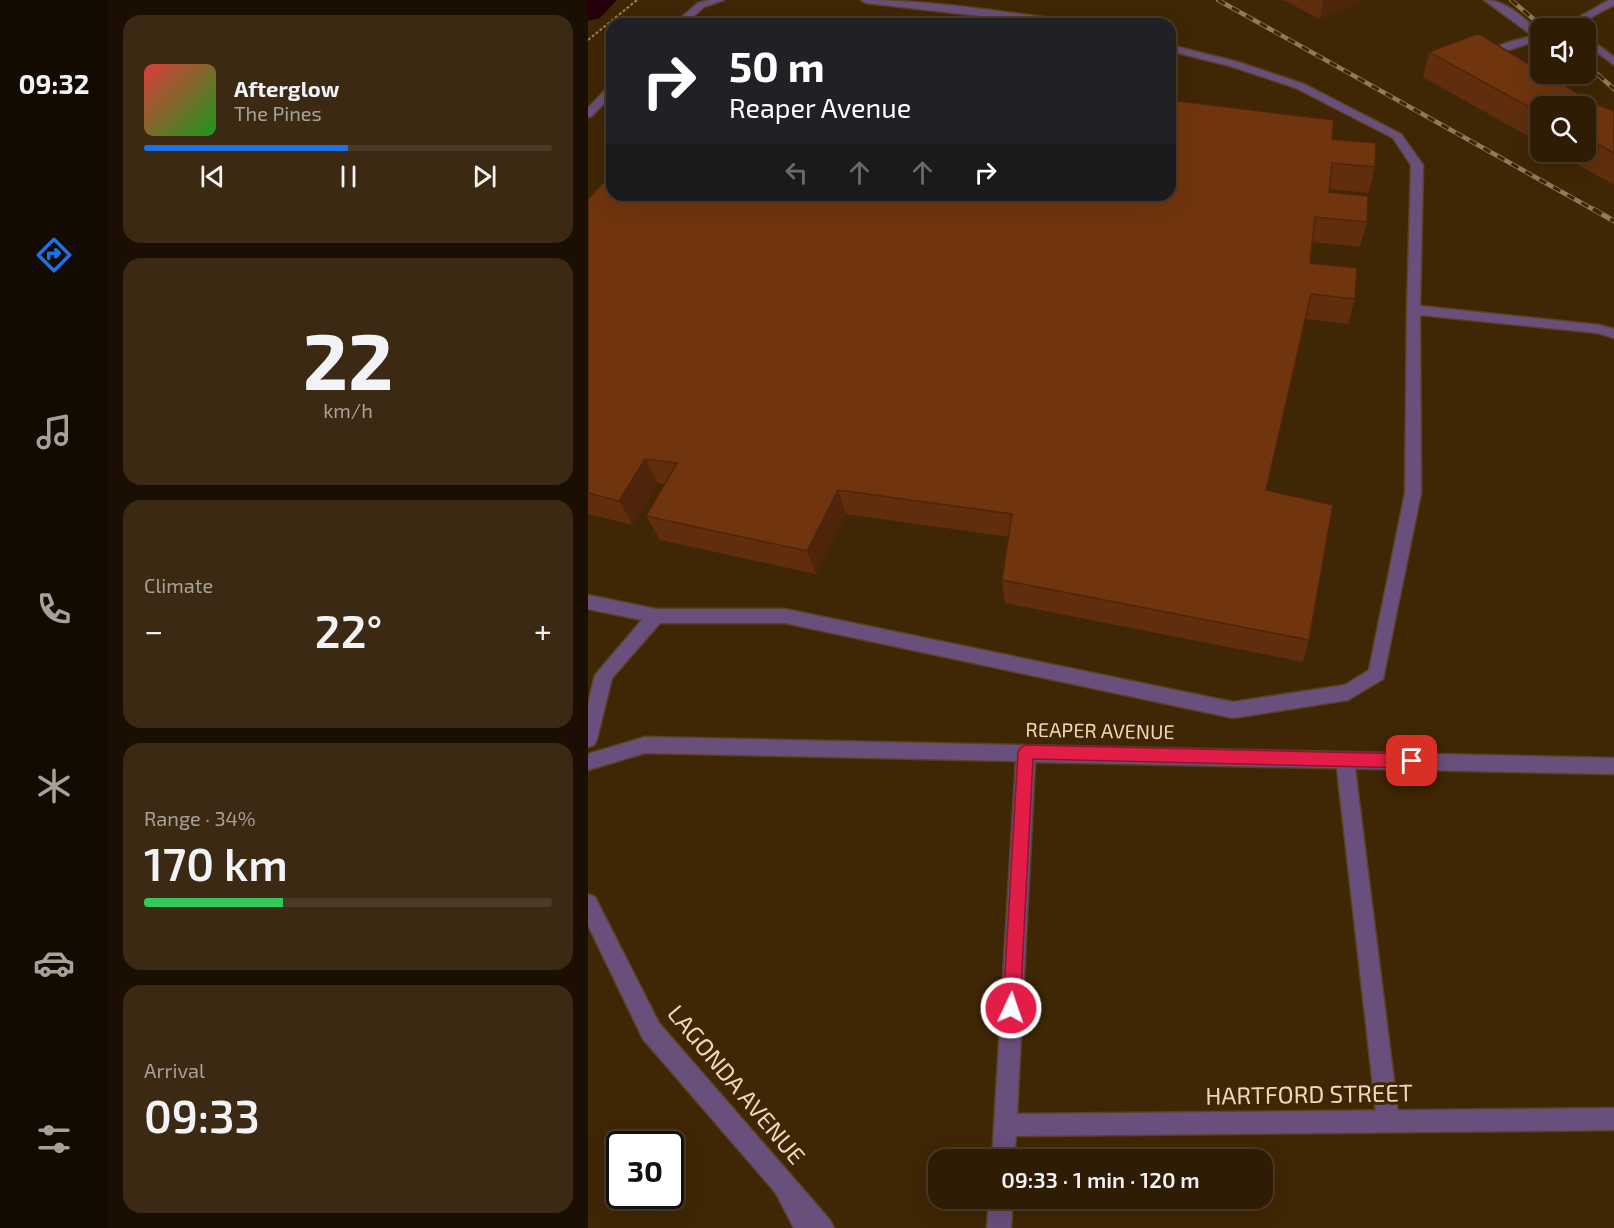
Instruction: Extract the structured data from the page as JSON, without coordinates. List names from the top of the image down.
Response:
{
  "streets": {
    "street": ["REAPER AVENUE", "LAGONDA AVENUE", "HARTFORD STREET"]
  },
  "page": {
    "tabs": "09:32",
    "turn": ["50 m", "Reaper Avenue"],
    "song": ["Afterglow", "The Pines"],
    "tile": [
      ["22", "km/h"],
      "Climate",
      ["Range · 34%", "170 km"],
      ["Arrival", "09:33"]
    ],
    "heat": ["−", "22°", "+"],
    "limit": "30",
    "trip": "09:33 · 1 min · 120 m"
  }
}
